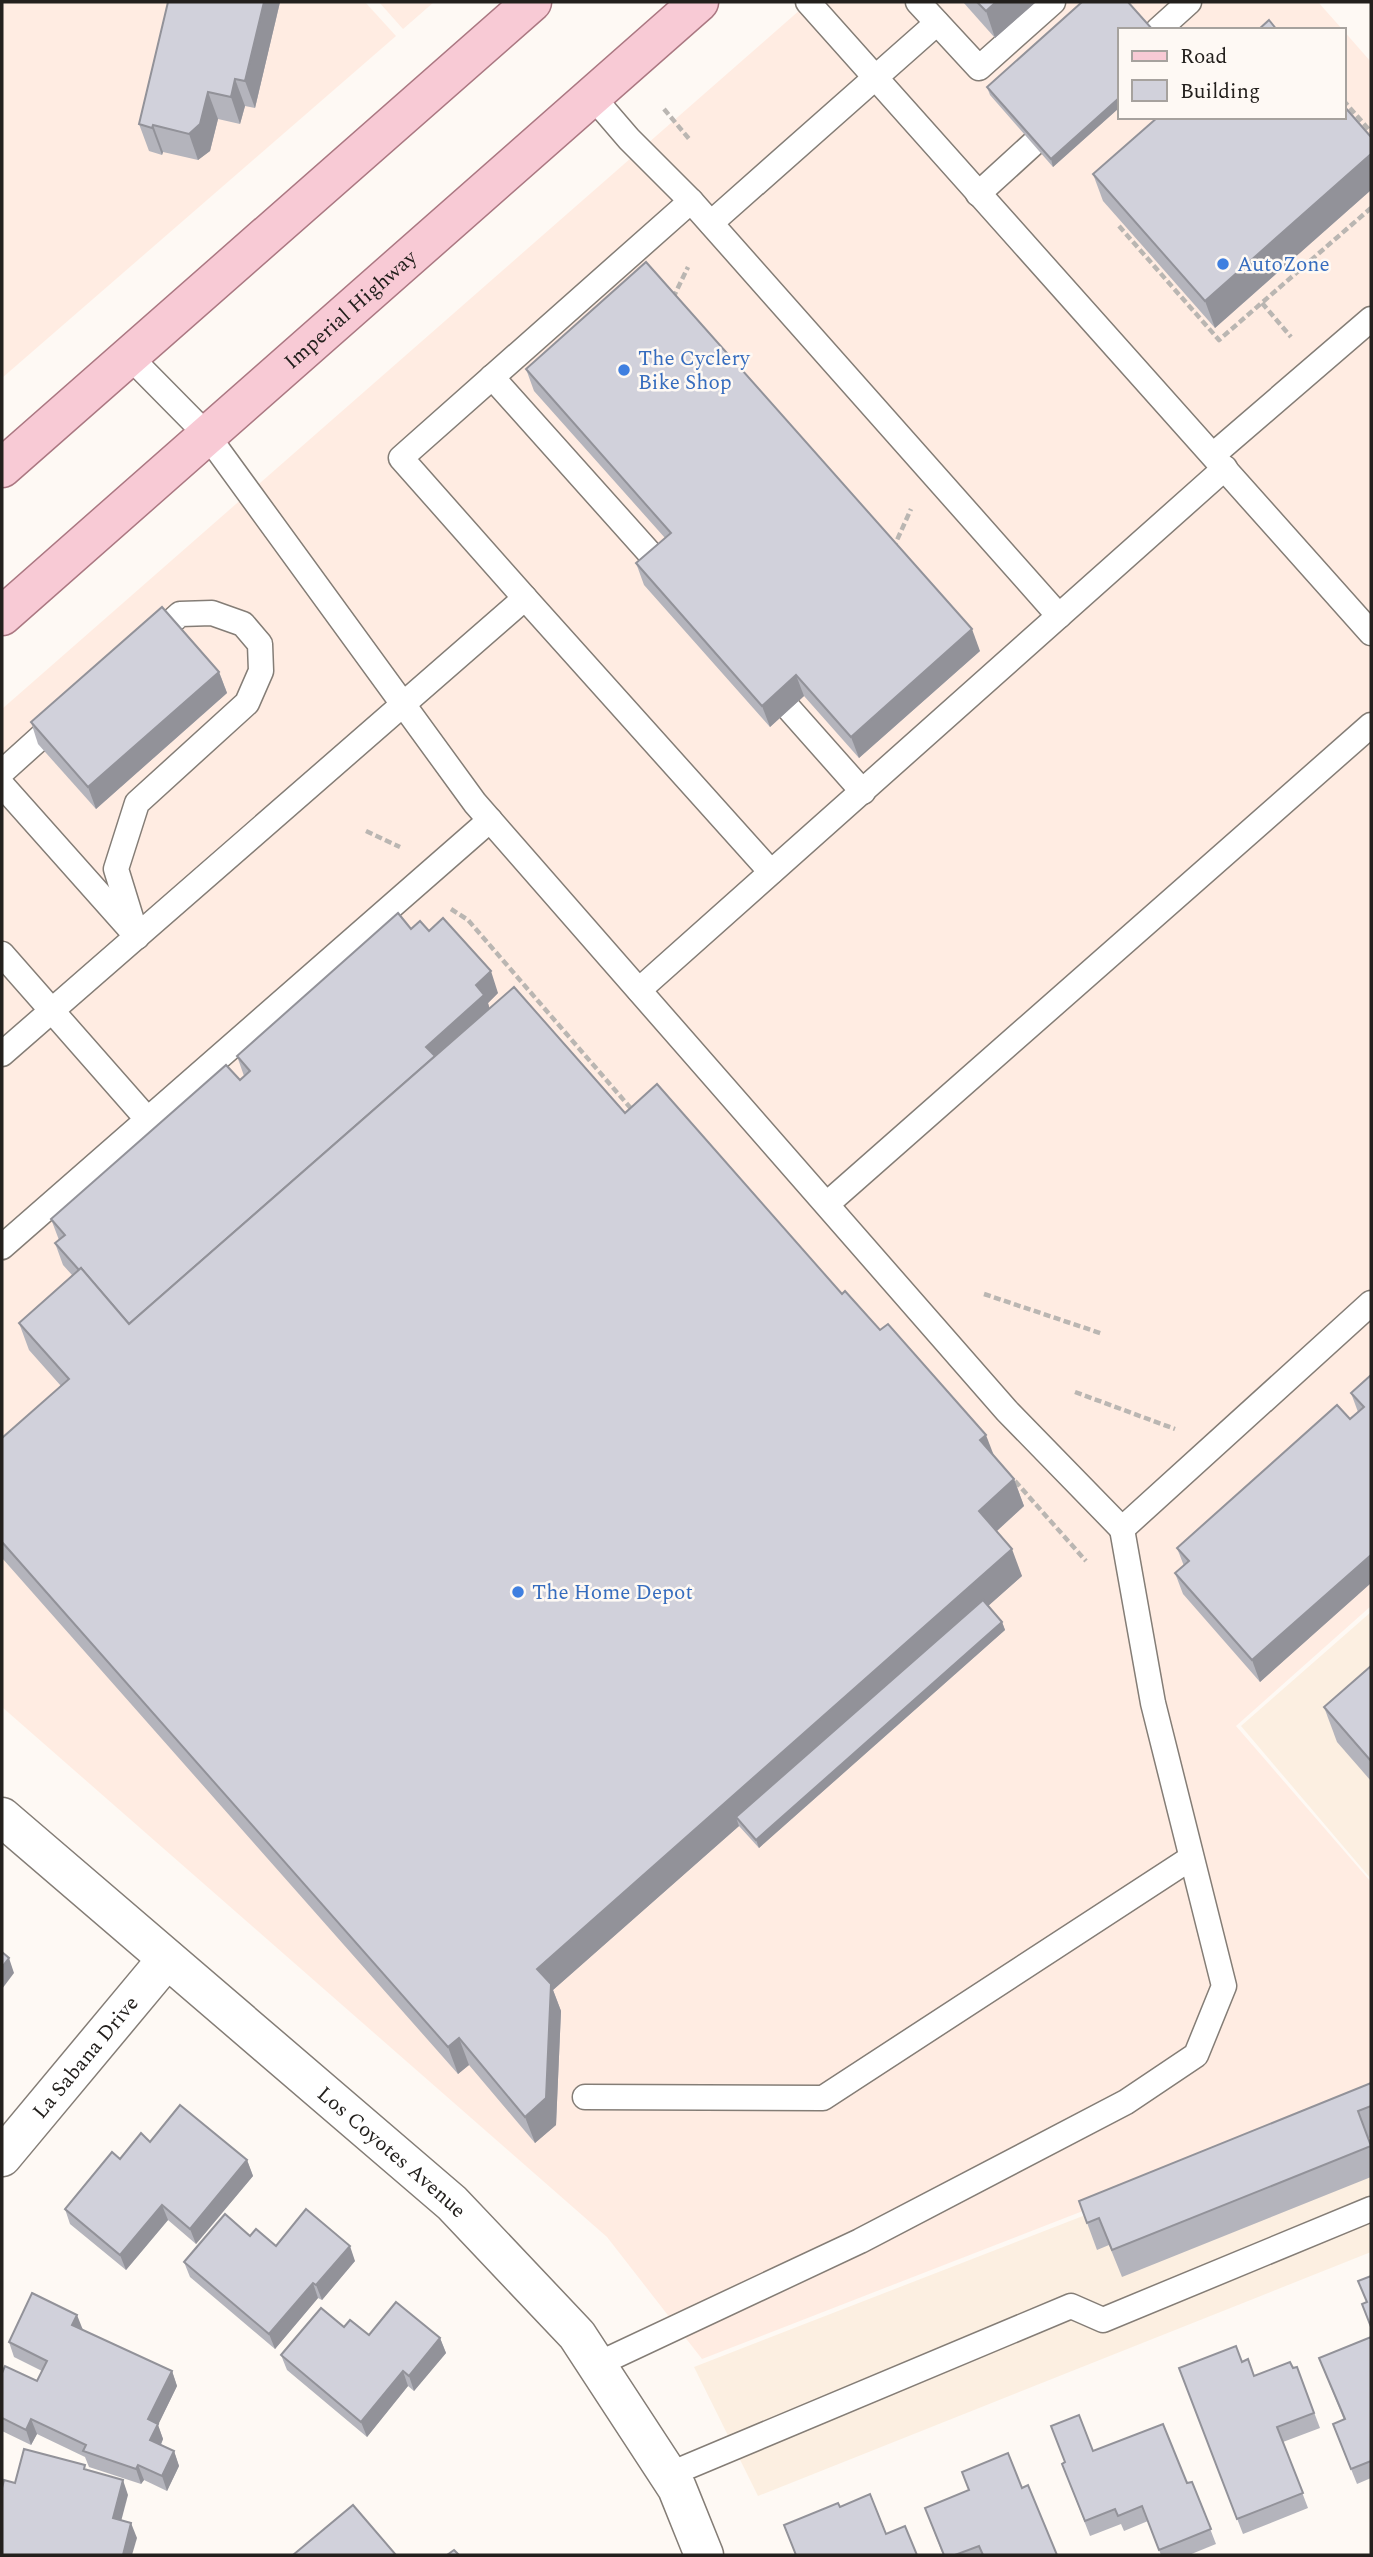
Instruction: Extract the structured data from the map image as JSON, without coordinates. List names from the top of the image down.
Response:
{
  "streets": {
    "main road": ["Imperial Highway"],
    "street": ["La Sabana Drive", "Los Coyotes Avenue"]
  },
  "crossings": [
    ["La Sabana Drive", "Los Coyotes Avenue"]
  ],
  "places": ["AutoZone", "The Cyclery Bike Shop", "The Home Depot"],
  "legend": ["Road", "Building"]
}
